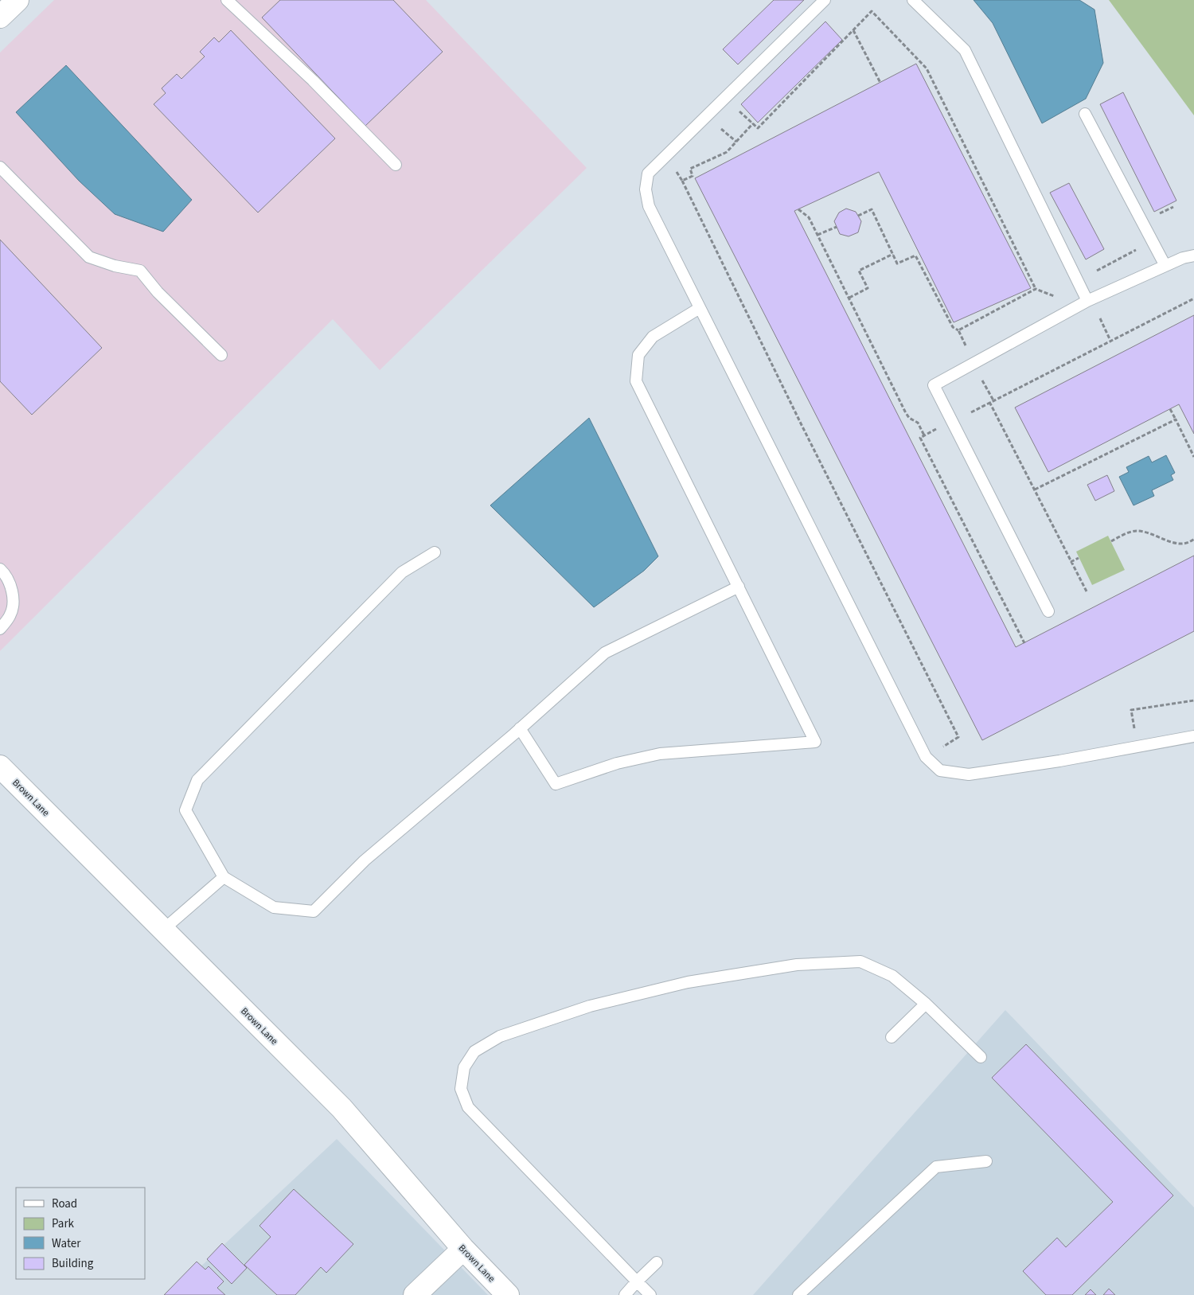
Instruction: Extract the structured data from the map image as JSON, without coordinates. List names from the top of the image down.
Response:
{
  "streets": {
    "street": ["Brown Lane"]
  },
  "legend": [
    "Road",
    "Park",
    "Water",
    "Building"
  ]
}
